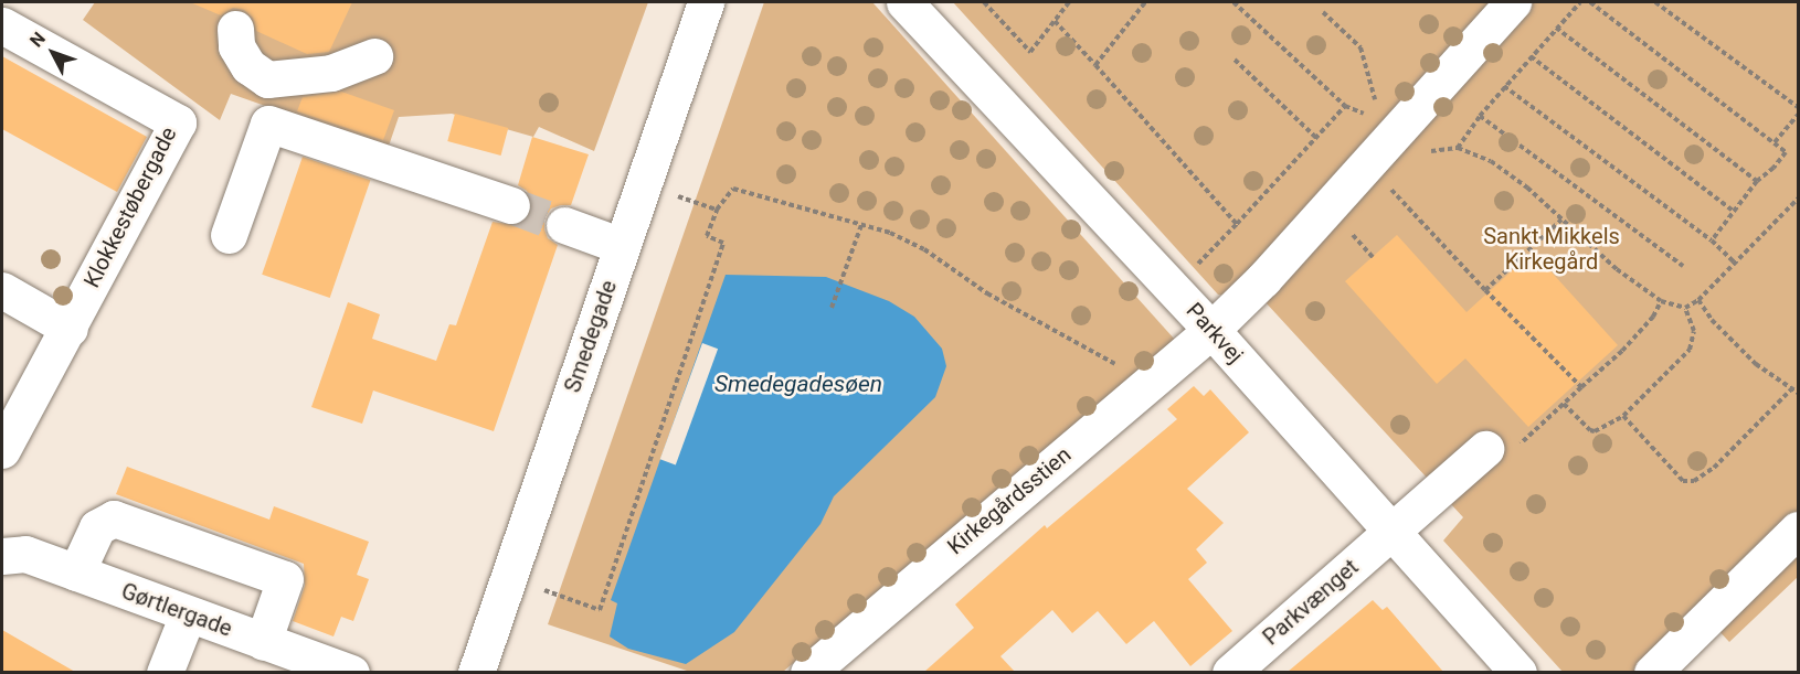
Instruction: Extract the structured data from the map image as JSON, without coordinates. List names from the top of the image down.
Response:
{
  "streets": {
    "street": [
      "Klokkestøbergade",
      "Parkvej",
      "Smedegade",
      "Kirkegårdsstien",
      "Parkvænget",
      "Gørtlergade"
    ]
  },
  "crossings": [
    ["Parkvej", "Kirkegårdsstien"],
    ["Parkvej", "Parkvænget"]
  ],
  "water": ["Smedegadesøen"],
  "parks": ["Sankt Mikkels Kirkegård"],
  "north": "top left"
}
